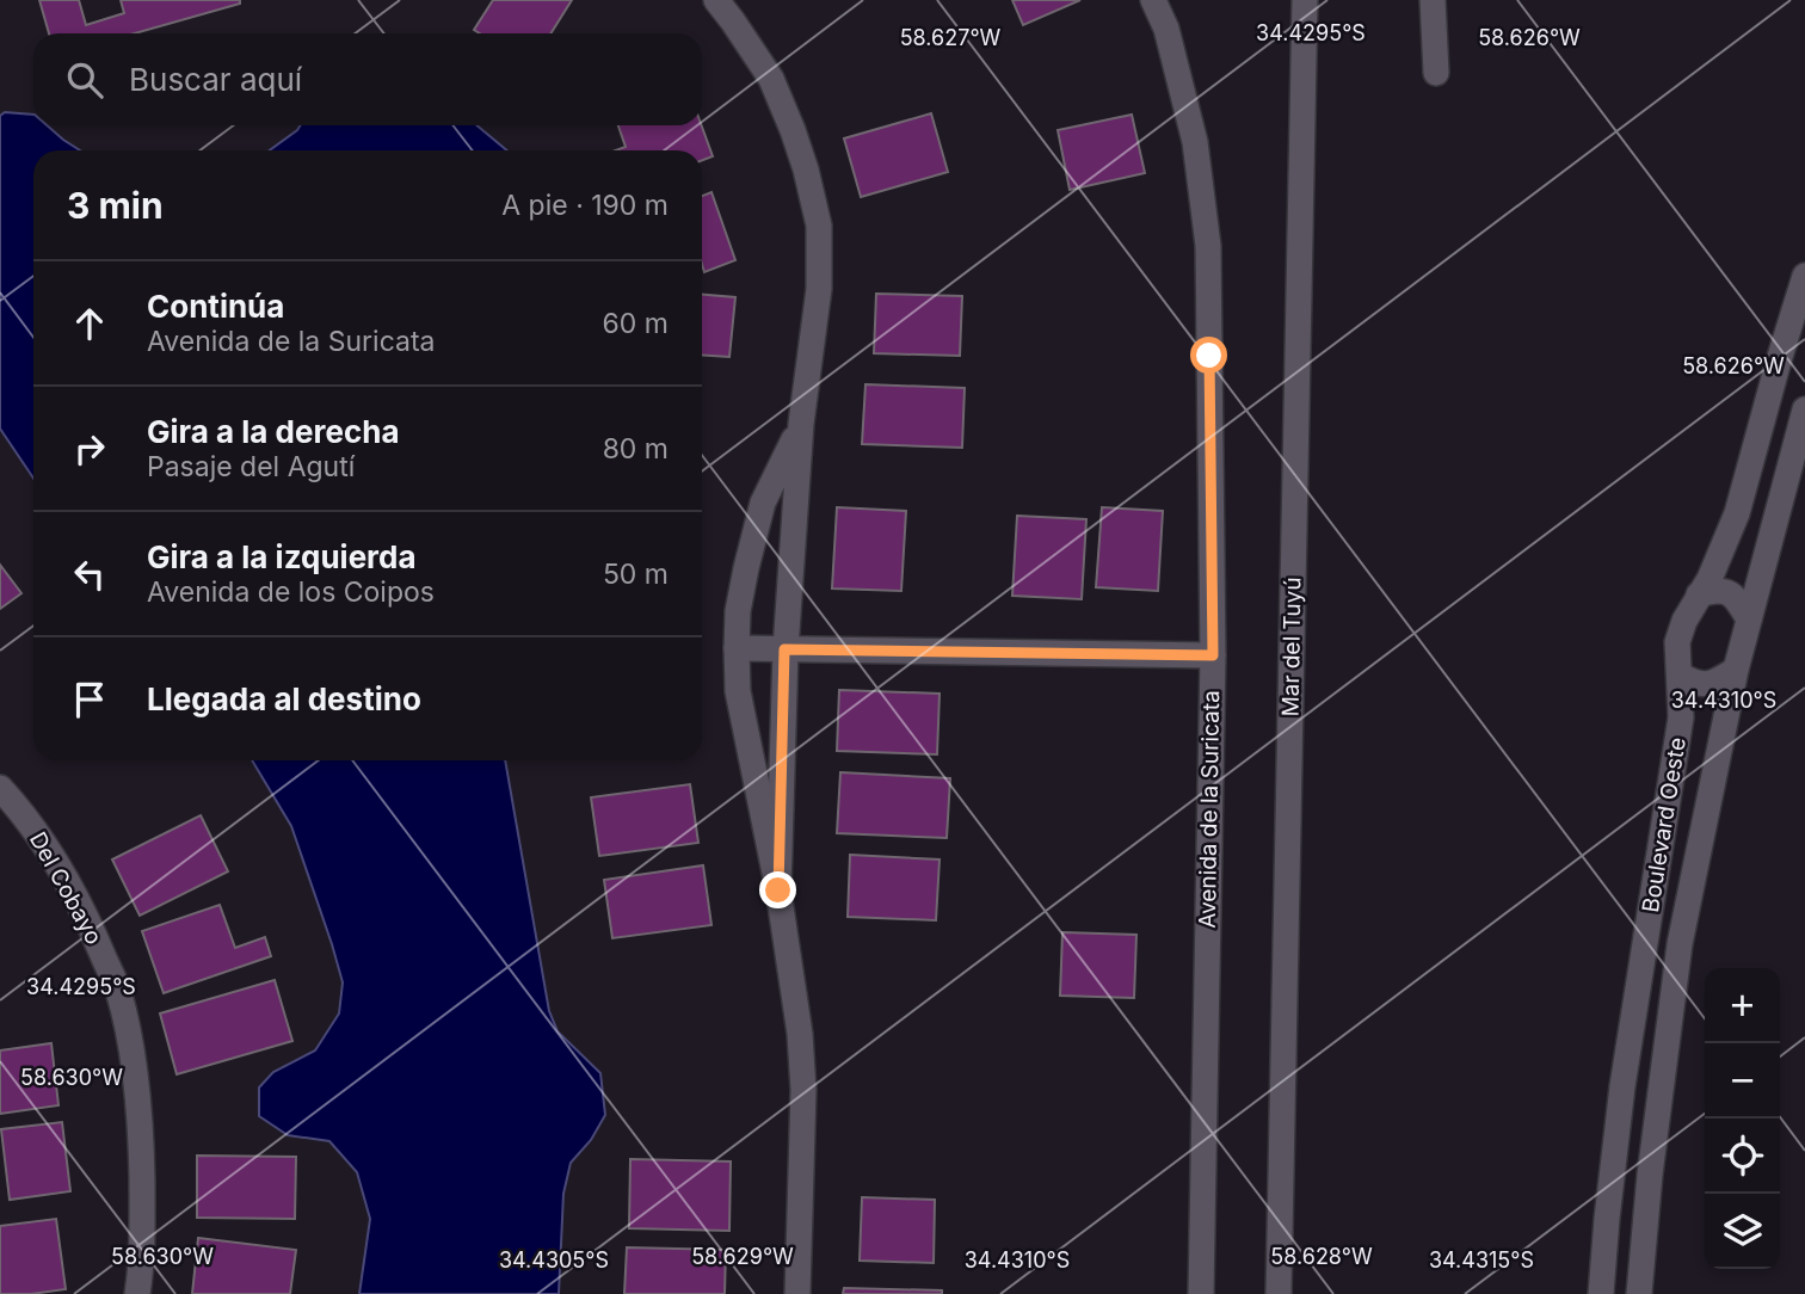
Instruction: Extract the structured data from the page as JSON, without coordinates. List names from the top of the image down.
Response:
{
  "streets": {
    "street": [
      "Mar del Tuyú",
      "Avenida de la Suricata",
      "Boulevard Oeste",
      "Del Cobayo"
    ]
  },
  "page": {
    "search": "Buscar aquí",
    "heading": ["3 min", "A pie · 190 m"],
    "list": [
      ["Continúa", "Avenida de la Suricata", "60 m"],
      ["Gira a la derecha", "Pasaje del Agutí", "80 m"],
      ["Gira a la izquierda", "Avenida de los Coipos", "50 m"],
      "Llegada al destino"
    ],
    "map_buttons": ["+", "−"]
  },
  "coordinates": [
    "34.4295°S",
    "58.627°W",
    "58.626°W",
    "34.4310°S",
    "58.630°W",
    "58.629°W",
    "58.628°W",
    "34.4305°S",
    "34.4315°S"
  ]
}
